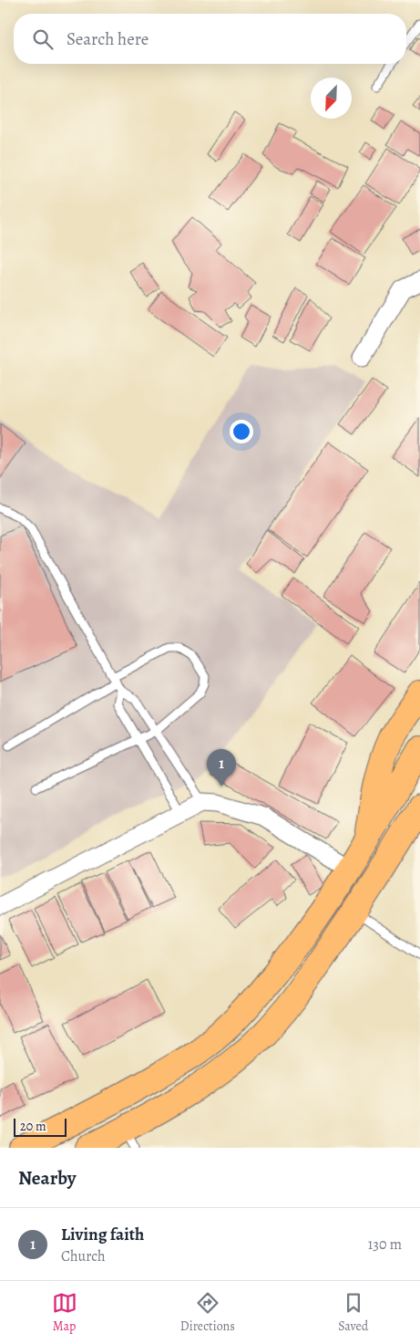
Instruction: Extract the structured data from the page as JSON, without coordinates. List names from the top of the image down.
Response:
{
  "scale_bar": "20 m",
  "north": "bottom left",
  "page": {
    "search": "Search here",
    "pins": "1",
    "scale": "20 m",
    "heading": "Nearby",
    "list": [
      {
        "mark": "1",
        "name": "Living faith",
        "note": "Church",
        "value": "130 m"
      }
    ],
    "nav": ["Map", "Directions", "Saved"]
  }
}
